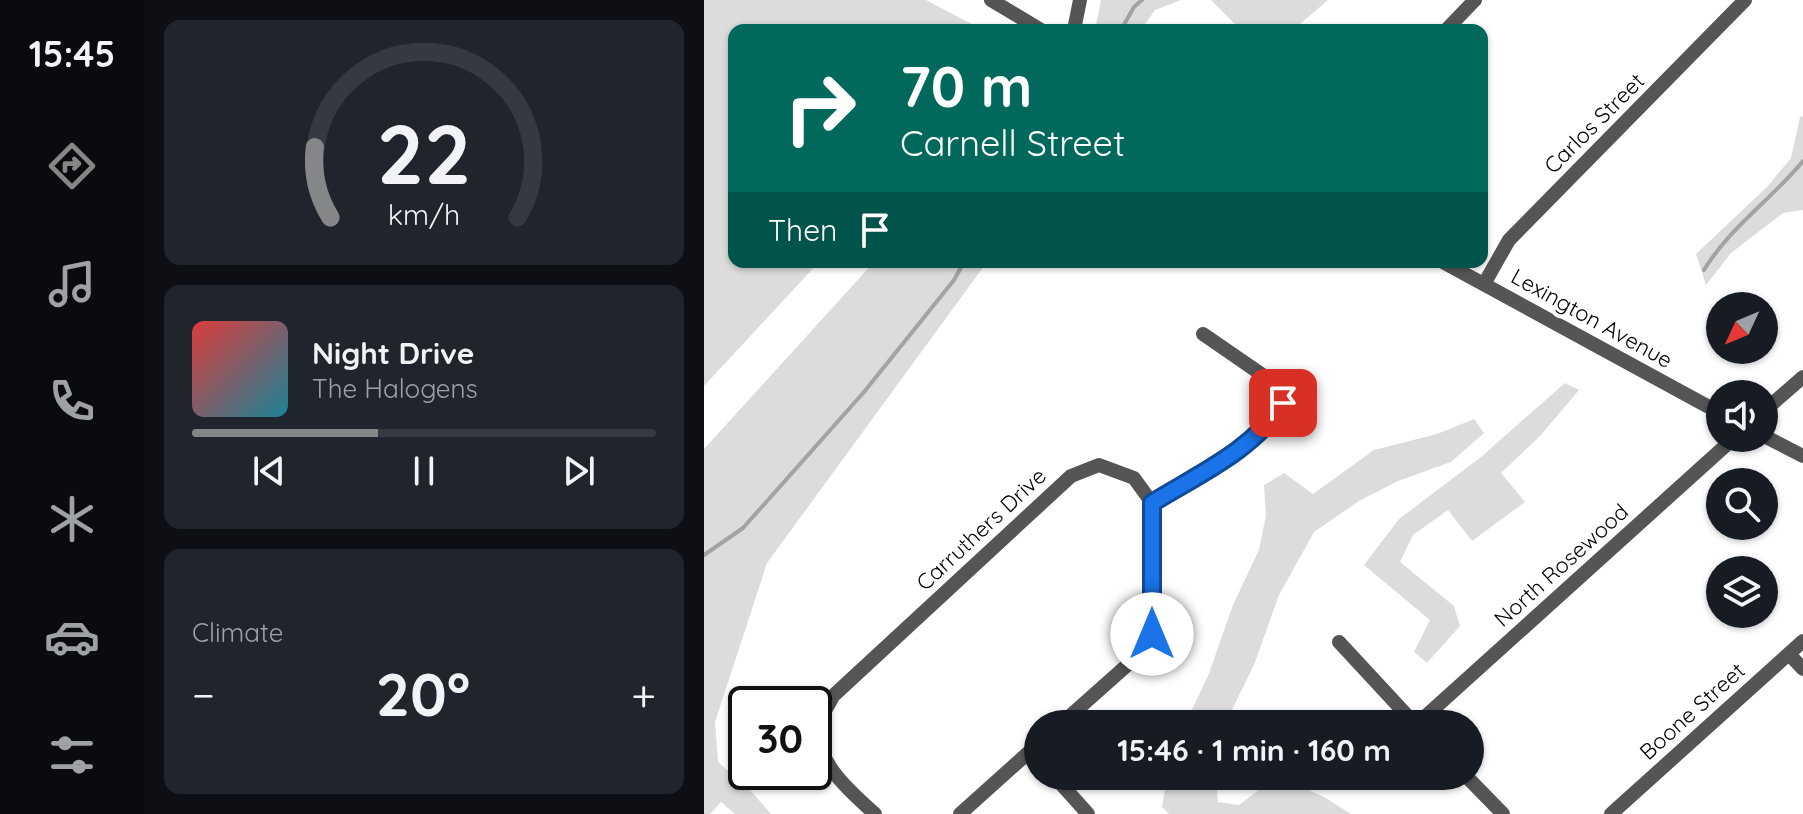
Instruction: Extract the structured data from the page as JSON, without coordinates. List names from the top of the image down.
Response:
{
  "streets": {
    "street": [
      "Carlos Street",
      "Lexington Avenue",
      "Carruthers Drive",
      "North Rosewood",
      "Boone Street"
    ]
  },
  "crossings": [
    ["Carlos Street", "Lexington Avenue"]
  ],
  "north": "bottom left",
  "page": {
    "tabs": "15:45",
    "turn": ["70 m", "Carnell Street"],
    "then": "Then",
    "song": ["Night Drive", "The Halogens"],
    "tile": "Climate",
    "heat": ["−", "20°", "+"],
    "limit": "30",
    "trip": "15:46 · 1 min · 160 m",
    "gauge": ["22", "km/h"]
  }
}
